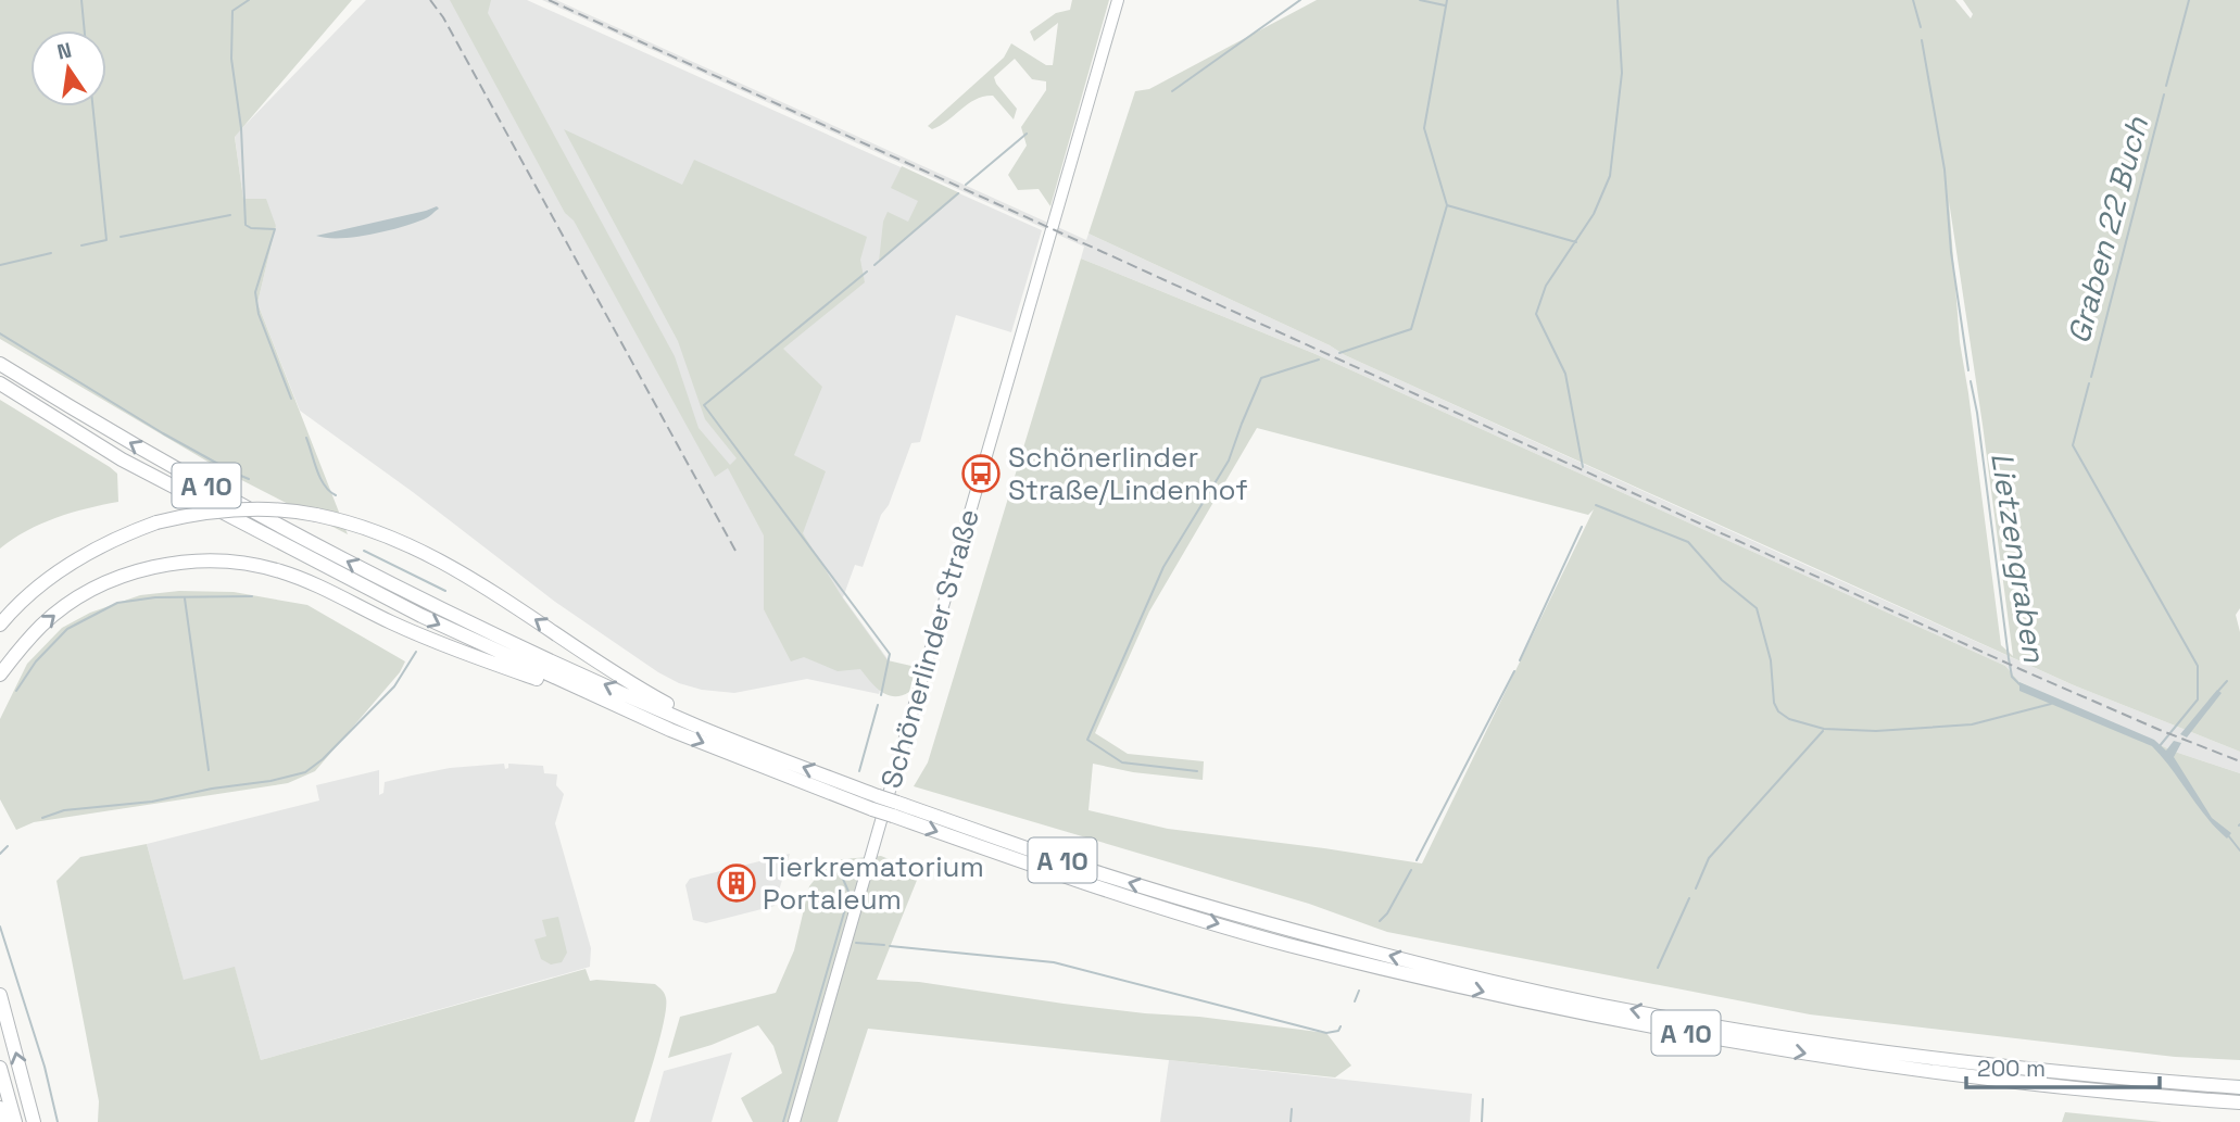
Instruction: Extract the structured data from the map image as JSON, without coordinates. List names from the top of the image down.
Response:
{
  "streets": {
    "highway": ["A 10"],
    "main road": ["Schönerlinder Straße"]
  },
  "water": ["Graben 22 Buch", "Lietzengraben"],
  "places": {
    "bus stop": ["Schönerlinder Straße/Lindenhof"],
    "building": ["Tierkrematorium Portaleum"]
  },
  "scale_bar": "200 m",
  "north": "top"
}
